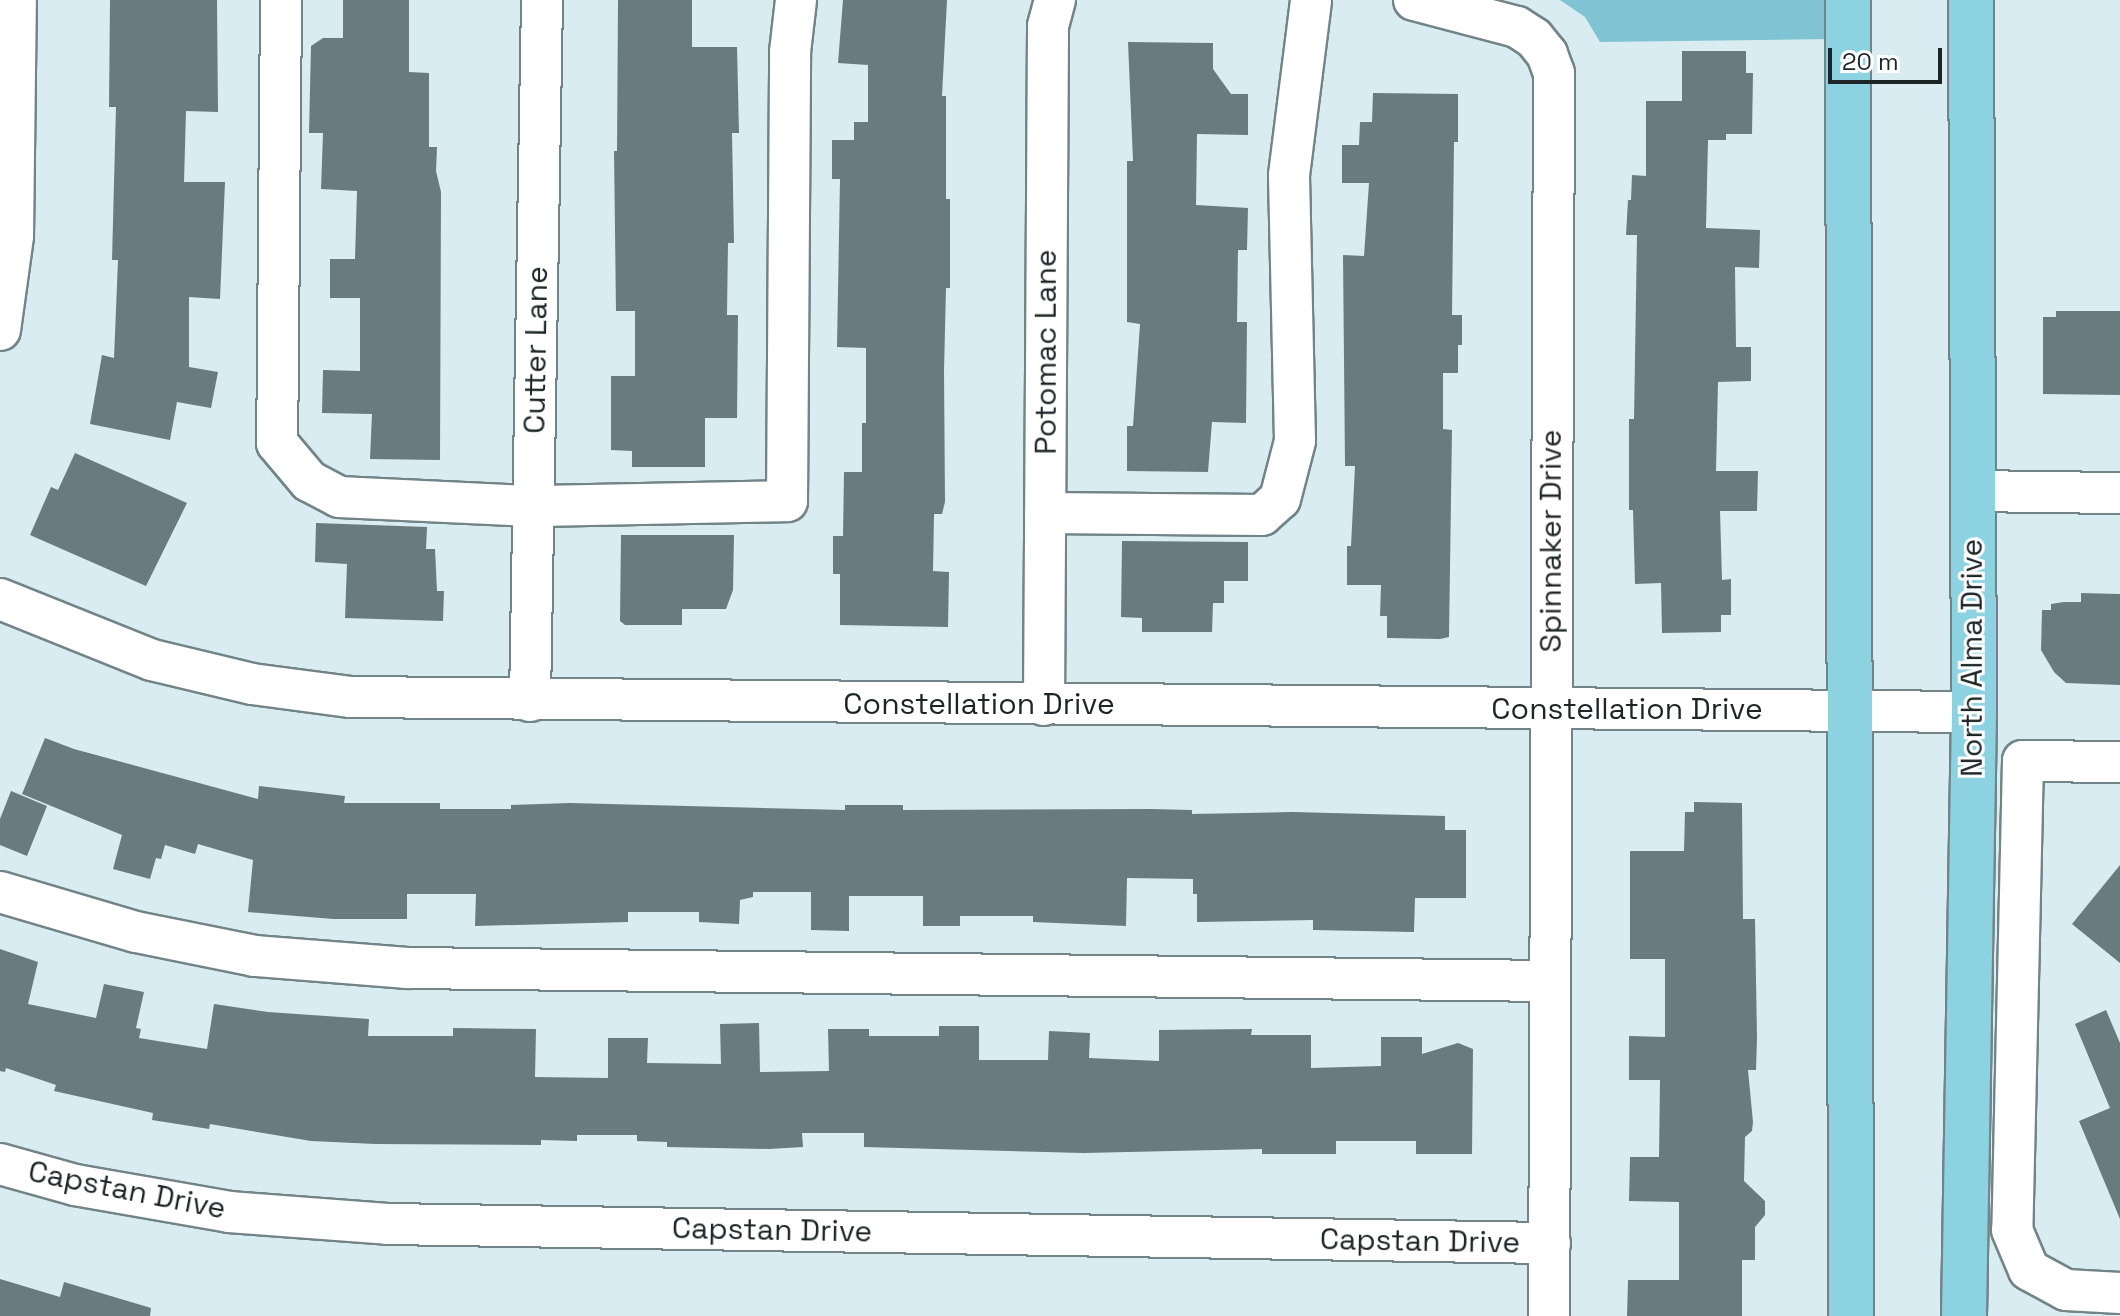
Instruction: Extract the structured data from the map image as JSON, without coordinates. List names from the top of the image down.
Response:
{
  "streets": {
    "main road": ["North Alma Drive"],
    "street": [
      "Cutter Lane",
      "Potomac Lane",
      "Spinnaker Drive",
      "Constellation Drive",
      "Capstan Drive"
    ]
  },
  "crossings": [
    ["Cutter Lane", "Constellation Drive"],
    ["Potomac Lane", "Constellation Drive"],
    ["Spinnaker Drive", "Constellation Drive"],
    ["Spinnaker Drive", "Capstan Drive"],
    ["North Alma Drive", "Constellation Drive"]
  ],
  "scale_bar": "20 m"
}
